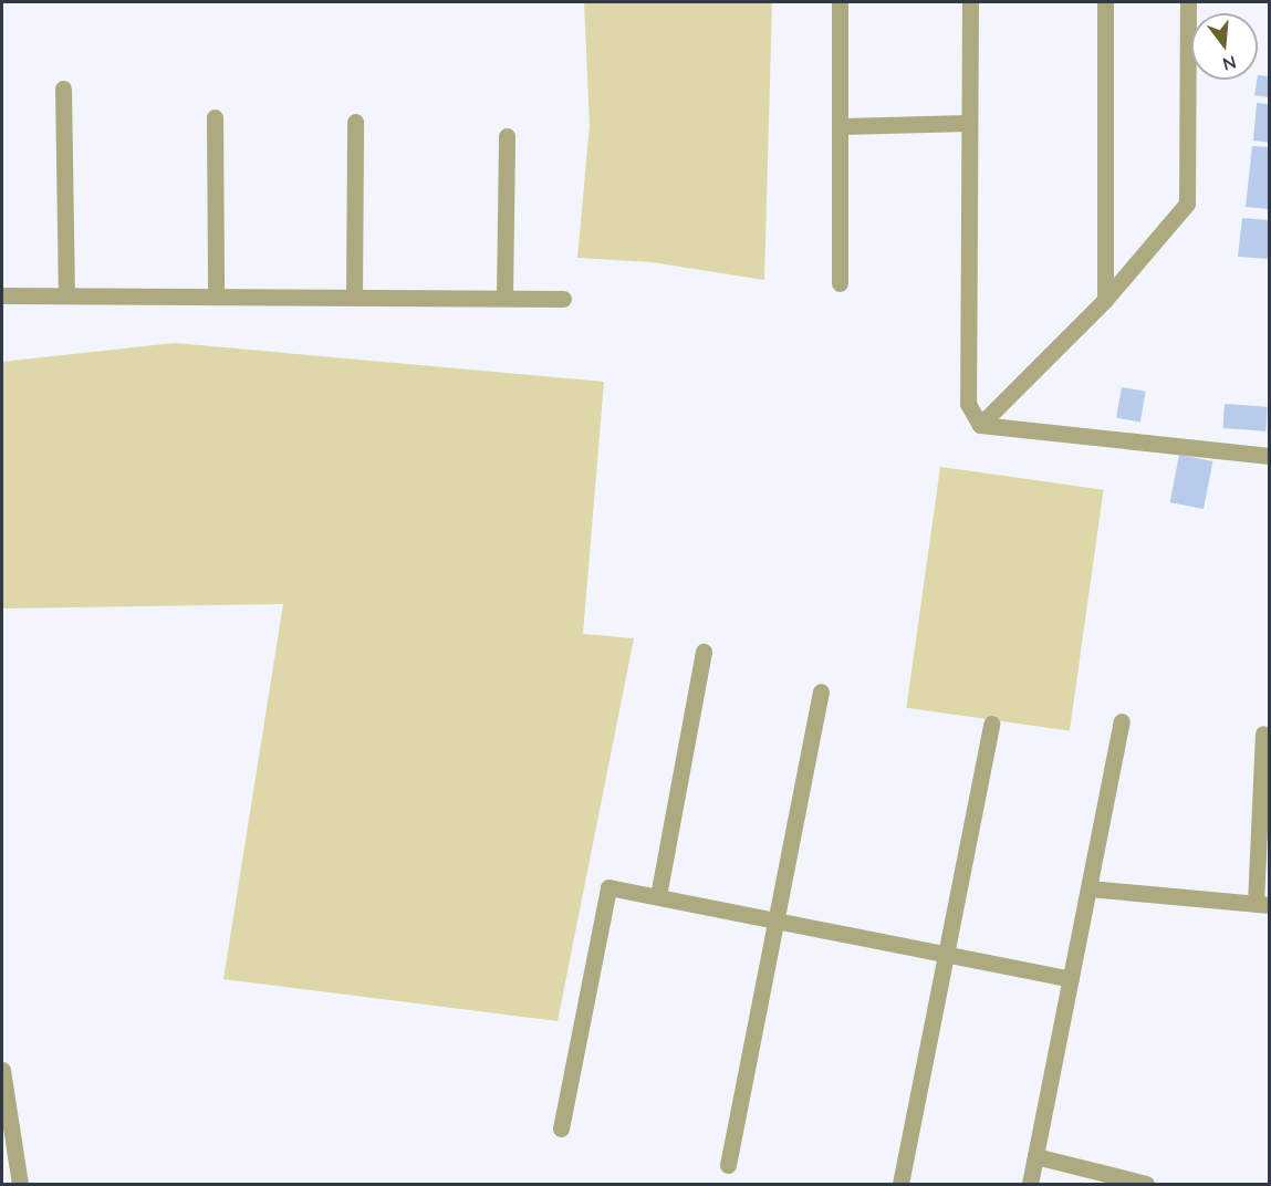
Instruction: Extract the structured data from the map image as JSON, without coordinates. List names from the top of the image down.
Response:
{
  "north": "bottom"
}
